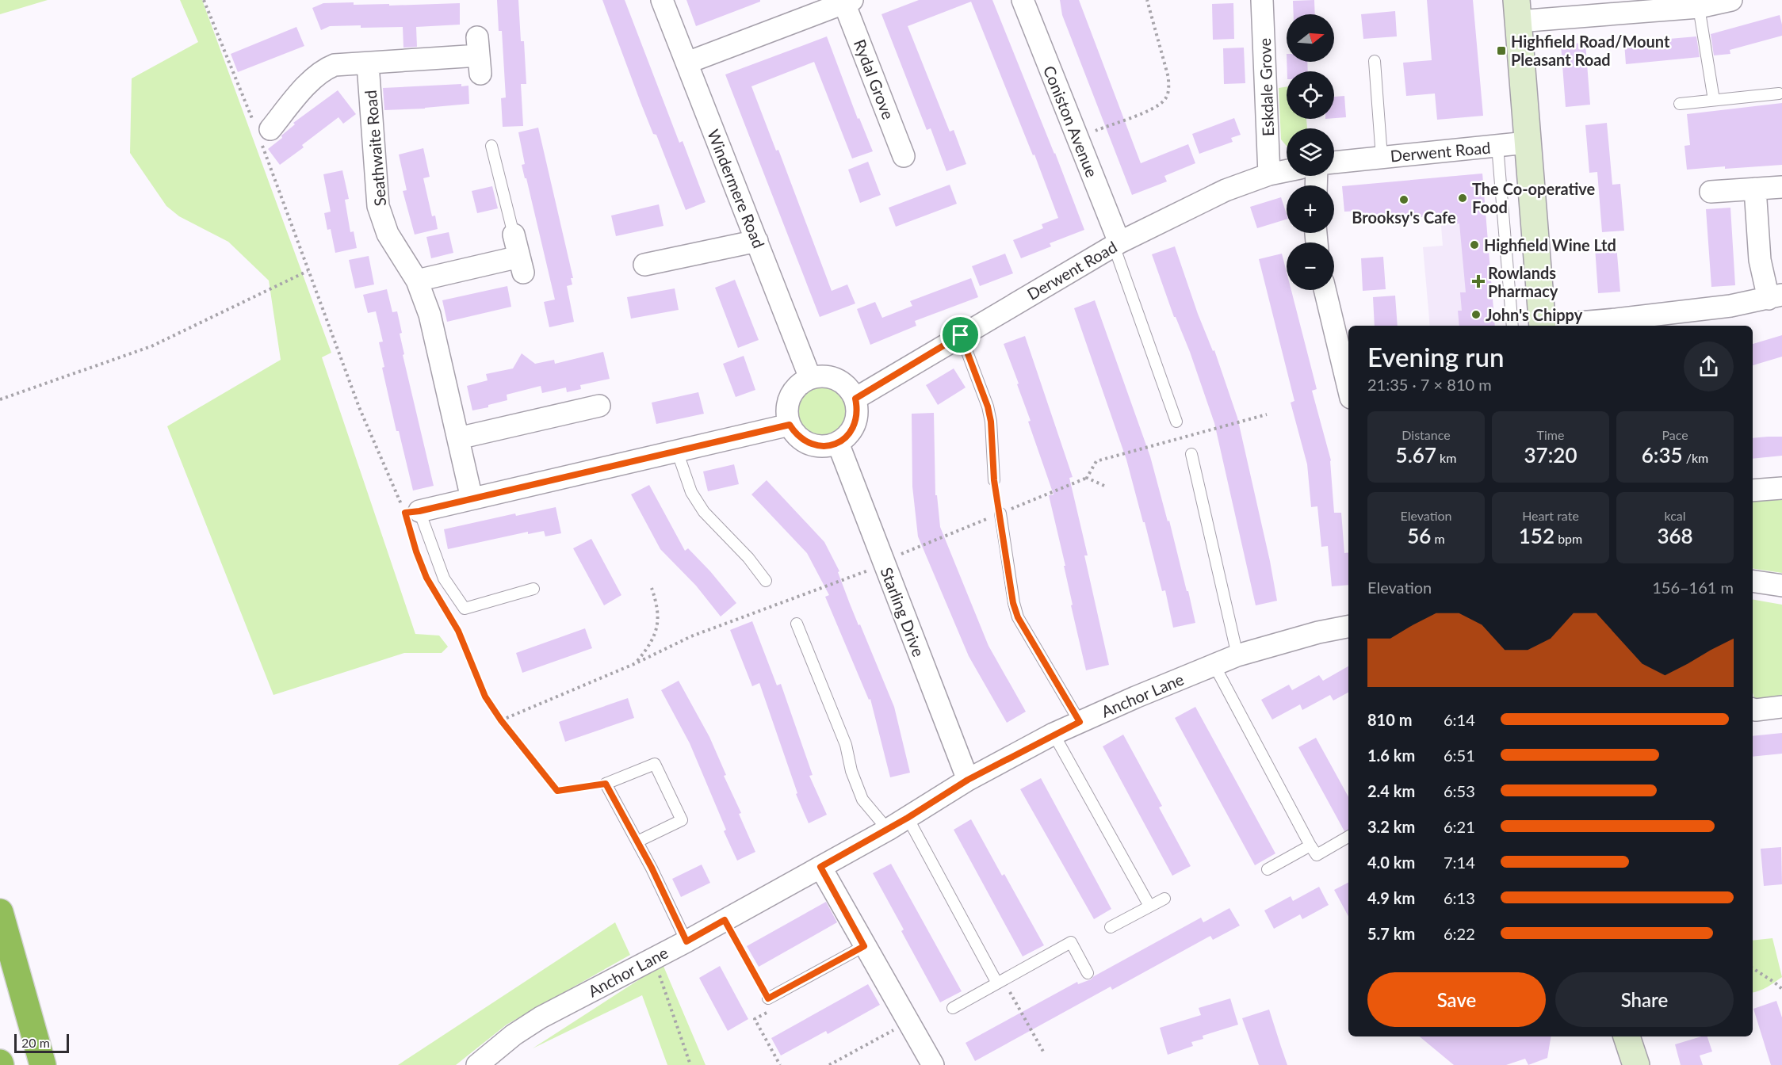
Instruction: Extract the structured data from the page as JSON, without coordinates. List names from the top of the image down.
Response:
{
  "streets": {
    "street": [
      "Rydal Grove",
      "Eskdale Grove",
      "Coniston Avenue",
      "Seathwaite Road",
      "Derwent Road",
      "Windermere Road",
      "Starling Drive",
      "Anchor Lane"
    ]
  },
  "crossings": [
    ["Eskdale Grove", "Derwent Road"],
    ["Coniston Avenue", "Derwent Road"],
    ["Derwent Road", "Windermere Road"],
    ["Derwent Road", "Starling Drive"],
    ["Windermere Road", "Starling Drive"],
    ["Starling Drive", "Anchor Lane"]
  ],
  "places": {
    "transit": ["Highfield Road/Mount Pleasant Road"],
    "other": [
      "The Co-operative Food",
      "Brooksy's Cafe",
      "Highfield Wine Ltd",
      "John's Chippy"
    ],
    "health": ["Rowlands Pharmacy"]
  },
  "scale_bar": "20 m",
  "north": "right",
  "page": {
    "map_buttons": ["+", "−"],
    "heading": ["Evening run", "21:35 · 7 × 810 m"],
    "stats": [
      ["Distance", "5.67 km"],
      ["Time", "37:20"],
      ["Pace", "6:35 /km"],
      ["Elevation", "56 m"],
      ["Heart rate", "152 bpm"],
      ["kcal", "368"]
    ],
    "chart": ["Elevation", "156–161 m"],
    "list": [
      {
        "name": "810 m",
        "note": "6:14"
      },
      {
        "name": "1.6 km",
        "note": "6:51"
      },
      {
        "name": "2.4 km",
        "note": "6:53"
      },
      {
        "name": "3.2 km",
        "note": "6:21"
      },
      {
        "name": "4.0 km",
        "note": "7:14"
      },
      {
        "name": "4.9 km",
        "note": "6:13"
      },
      {
        "name": "5.7 km",
        "note": "6:22"
      }
    ],
    "buttons": ["Save", "Share"],
    "scale": "20 m"
  }
}
